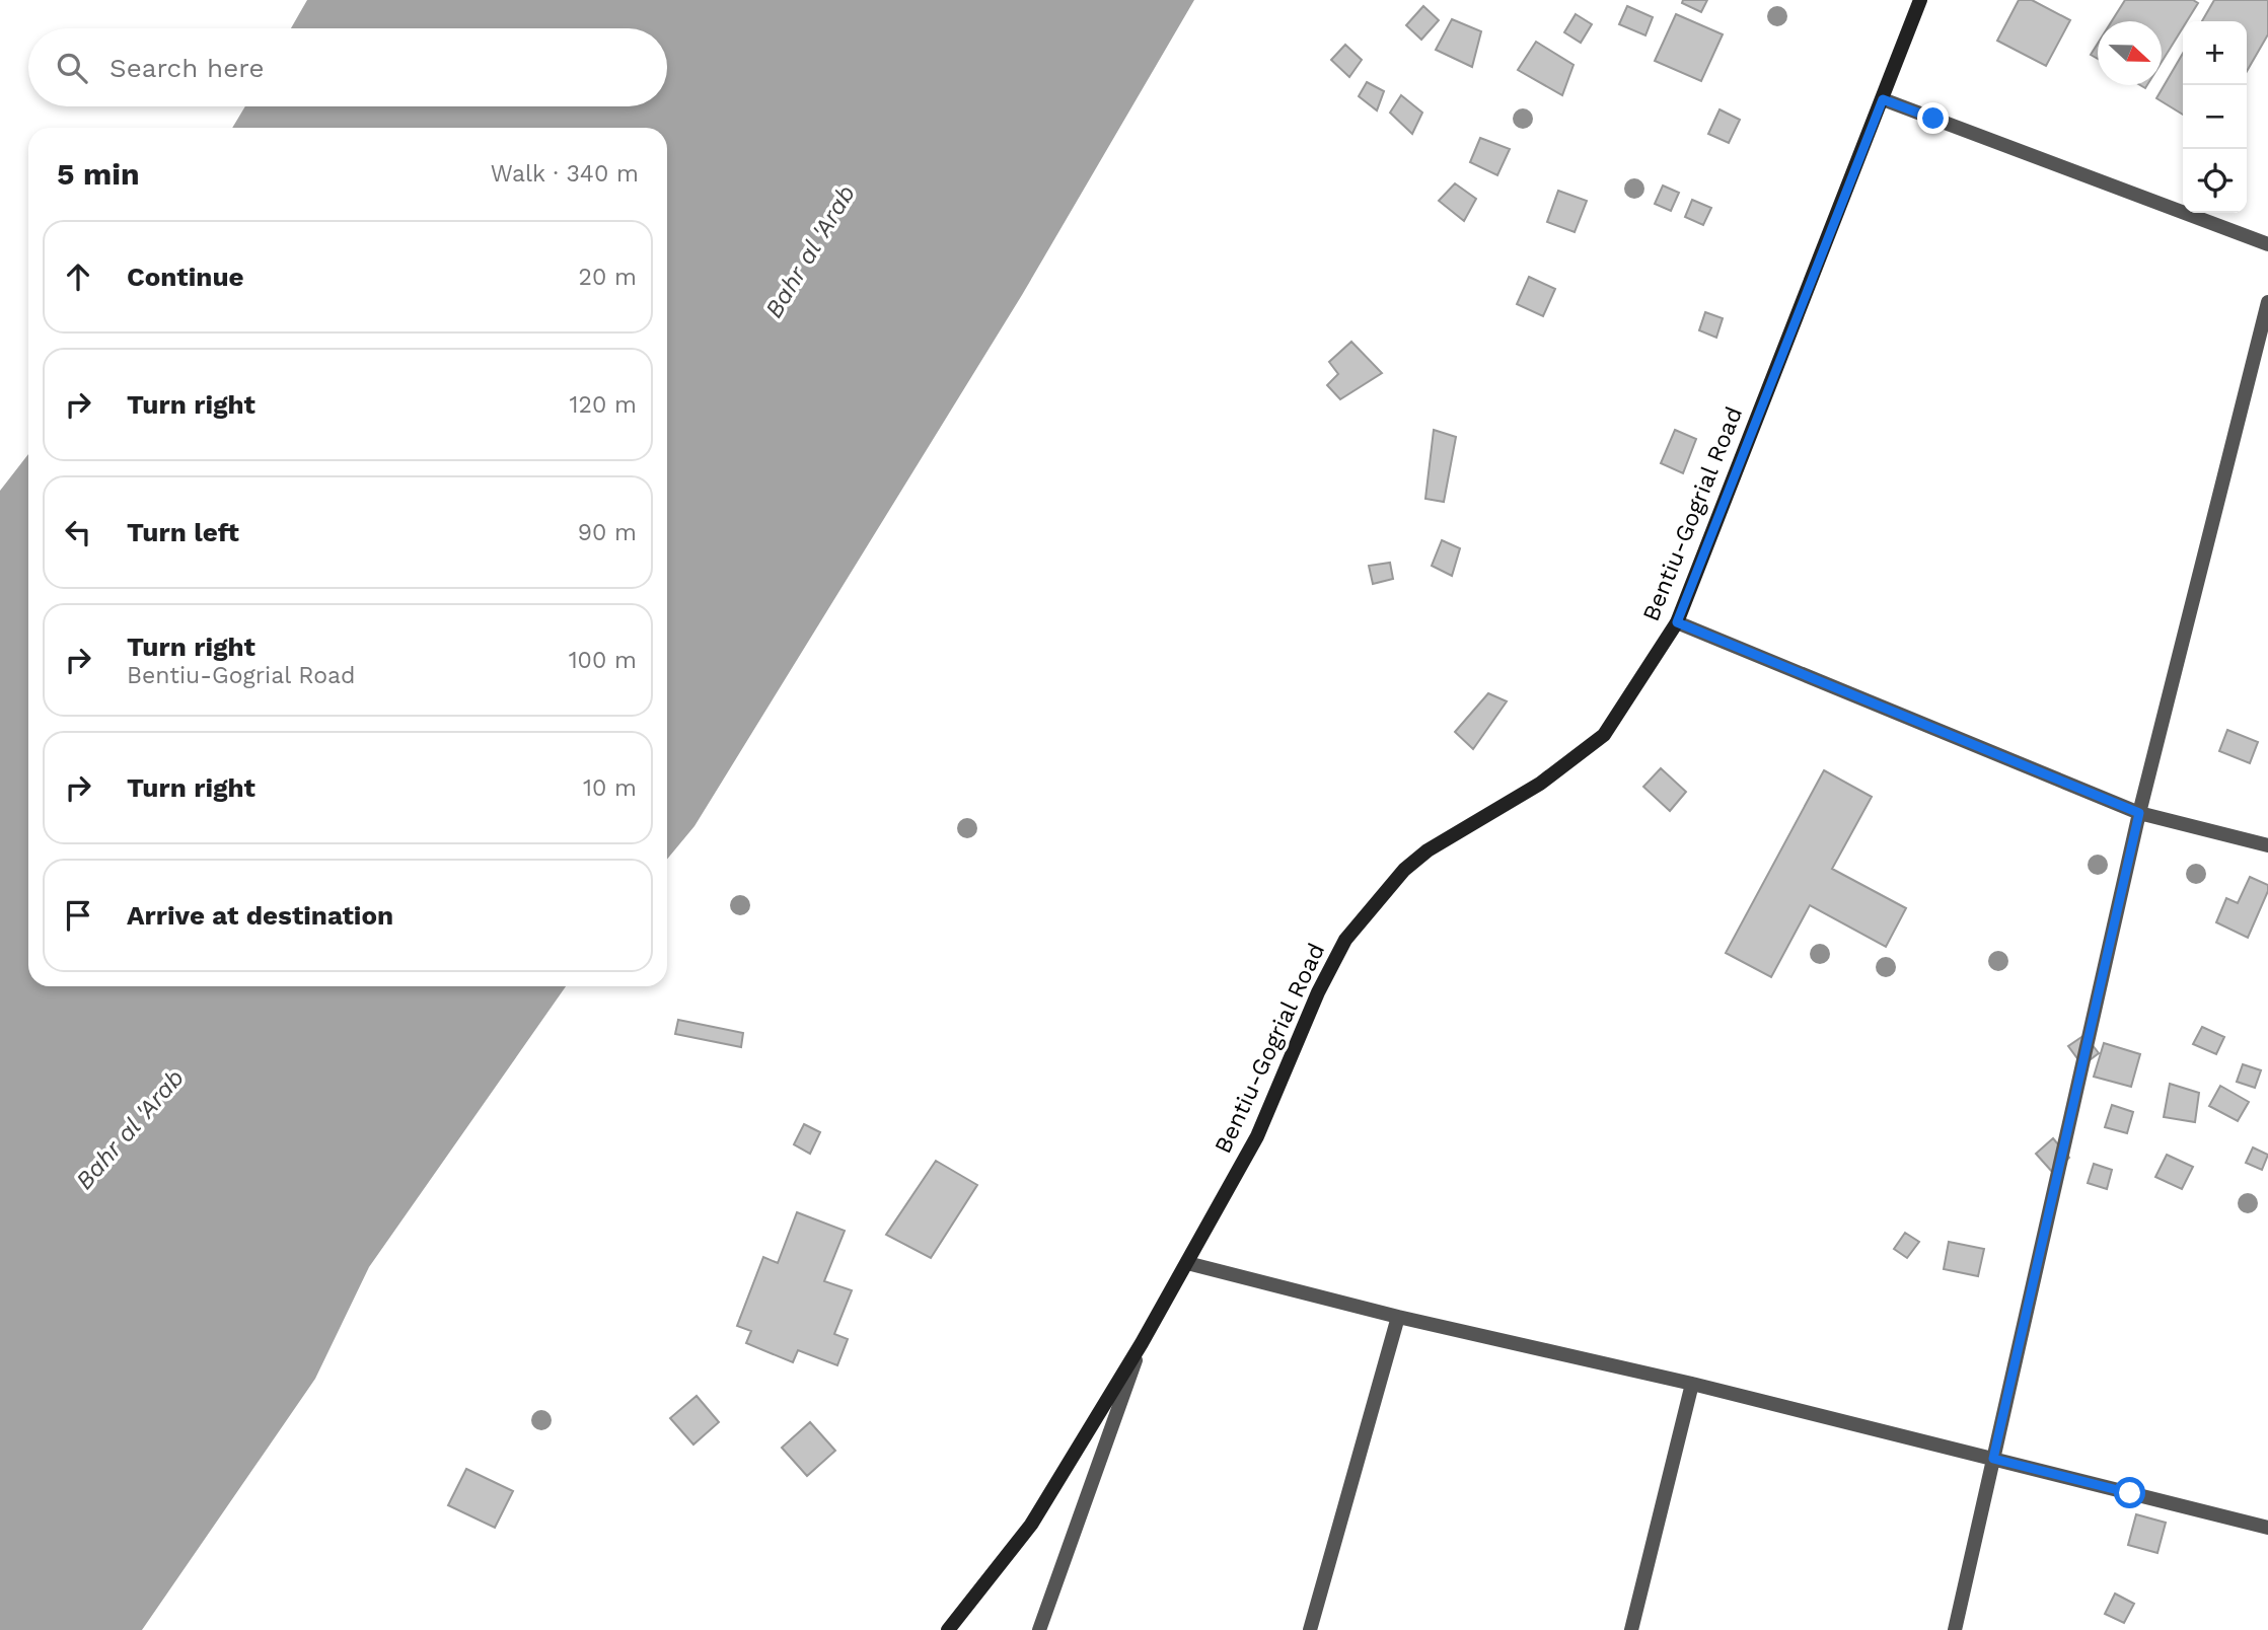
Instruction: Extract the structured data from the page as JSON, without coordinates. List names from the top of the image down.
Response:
{
  "streets": {
    "main road": ["Bentiu-Gogrial Road"]
  },
  "water": ["Bahr al 'Arab"],
  "north": "right",
  "page": {
    "map_buttons": ["+", "−"],
    "search": "Search here",
    "heading": ["5 min", "Walk · 340 m"],
    "list": [
      ["Continue", "20 m"],
      ["Turn right", "120 m"],
      ["Turn left", "90 m"],
      ["Turn right", "Bentiu-Gogrial Road", "100 m"],
      ["Turn right", "10 m"],
      "Arrive at destination"
    ]
  }
}
